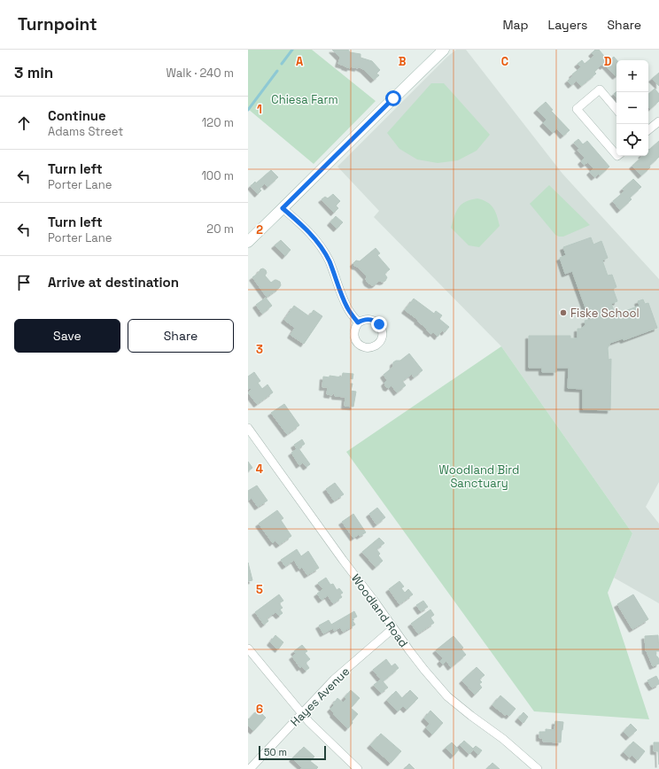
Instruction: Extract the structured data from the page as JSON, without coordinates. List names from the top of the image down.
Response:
{
  "streets": {
    "street": ["Woodland Road", "Hayes Avenue"]
  },
  "crossings": [
    ["Woodland Road", "Hayes Avenue"]
  ],
  "parks": ["Chiesa Farm", "Woodland Bird Sanctuary"],
  "places": ["Fiske School"],
  "scale_bar": "50 m",
  "page": {
    "header": "Turnpoint",
    "nav": ["Map", "Layers", "Share"],
    "heading": ["3 min", "Walk · 240 m"],
    "map_buttons": ["+", "−"],
    "list": [
      ["Continue", "Adams Street", "120 m"],
      ["Turn left", "Porter Lane", "100 m"],
      ["Turn left", "Porter Lane", "20 m"],
      "Arrive at destination"
    ],
    "buttons": ["Save", "Share"],
    "scale": "50 m"
  },
  "grid": {
    "columns": [
      "A",
      "B",
      "C",
      "D"
    ],
    "rows": [
      "1",
      "2",
      "3",
      "4",
      "5",
      "6"
    ]
  }
}
